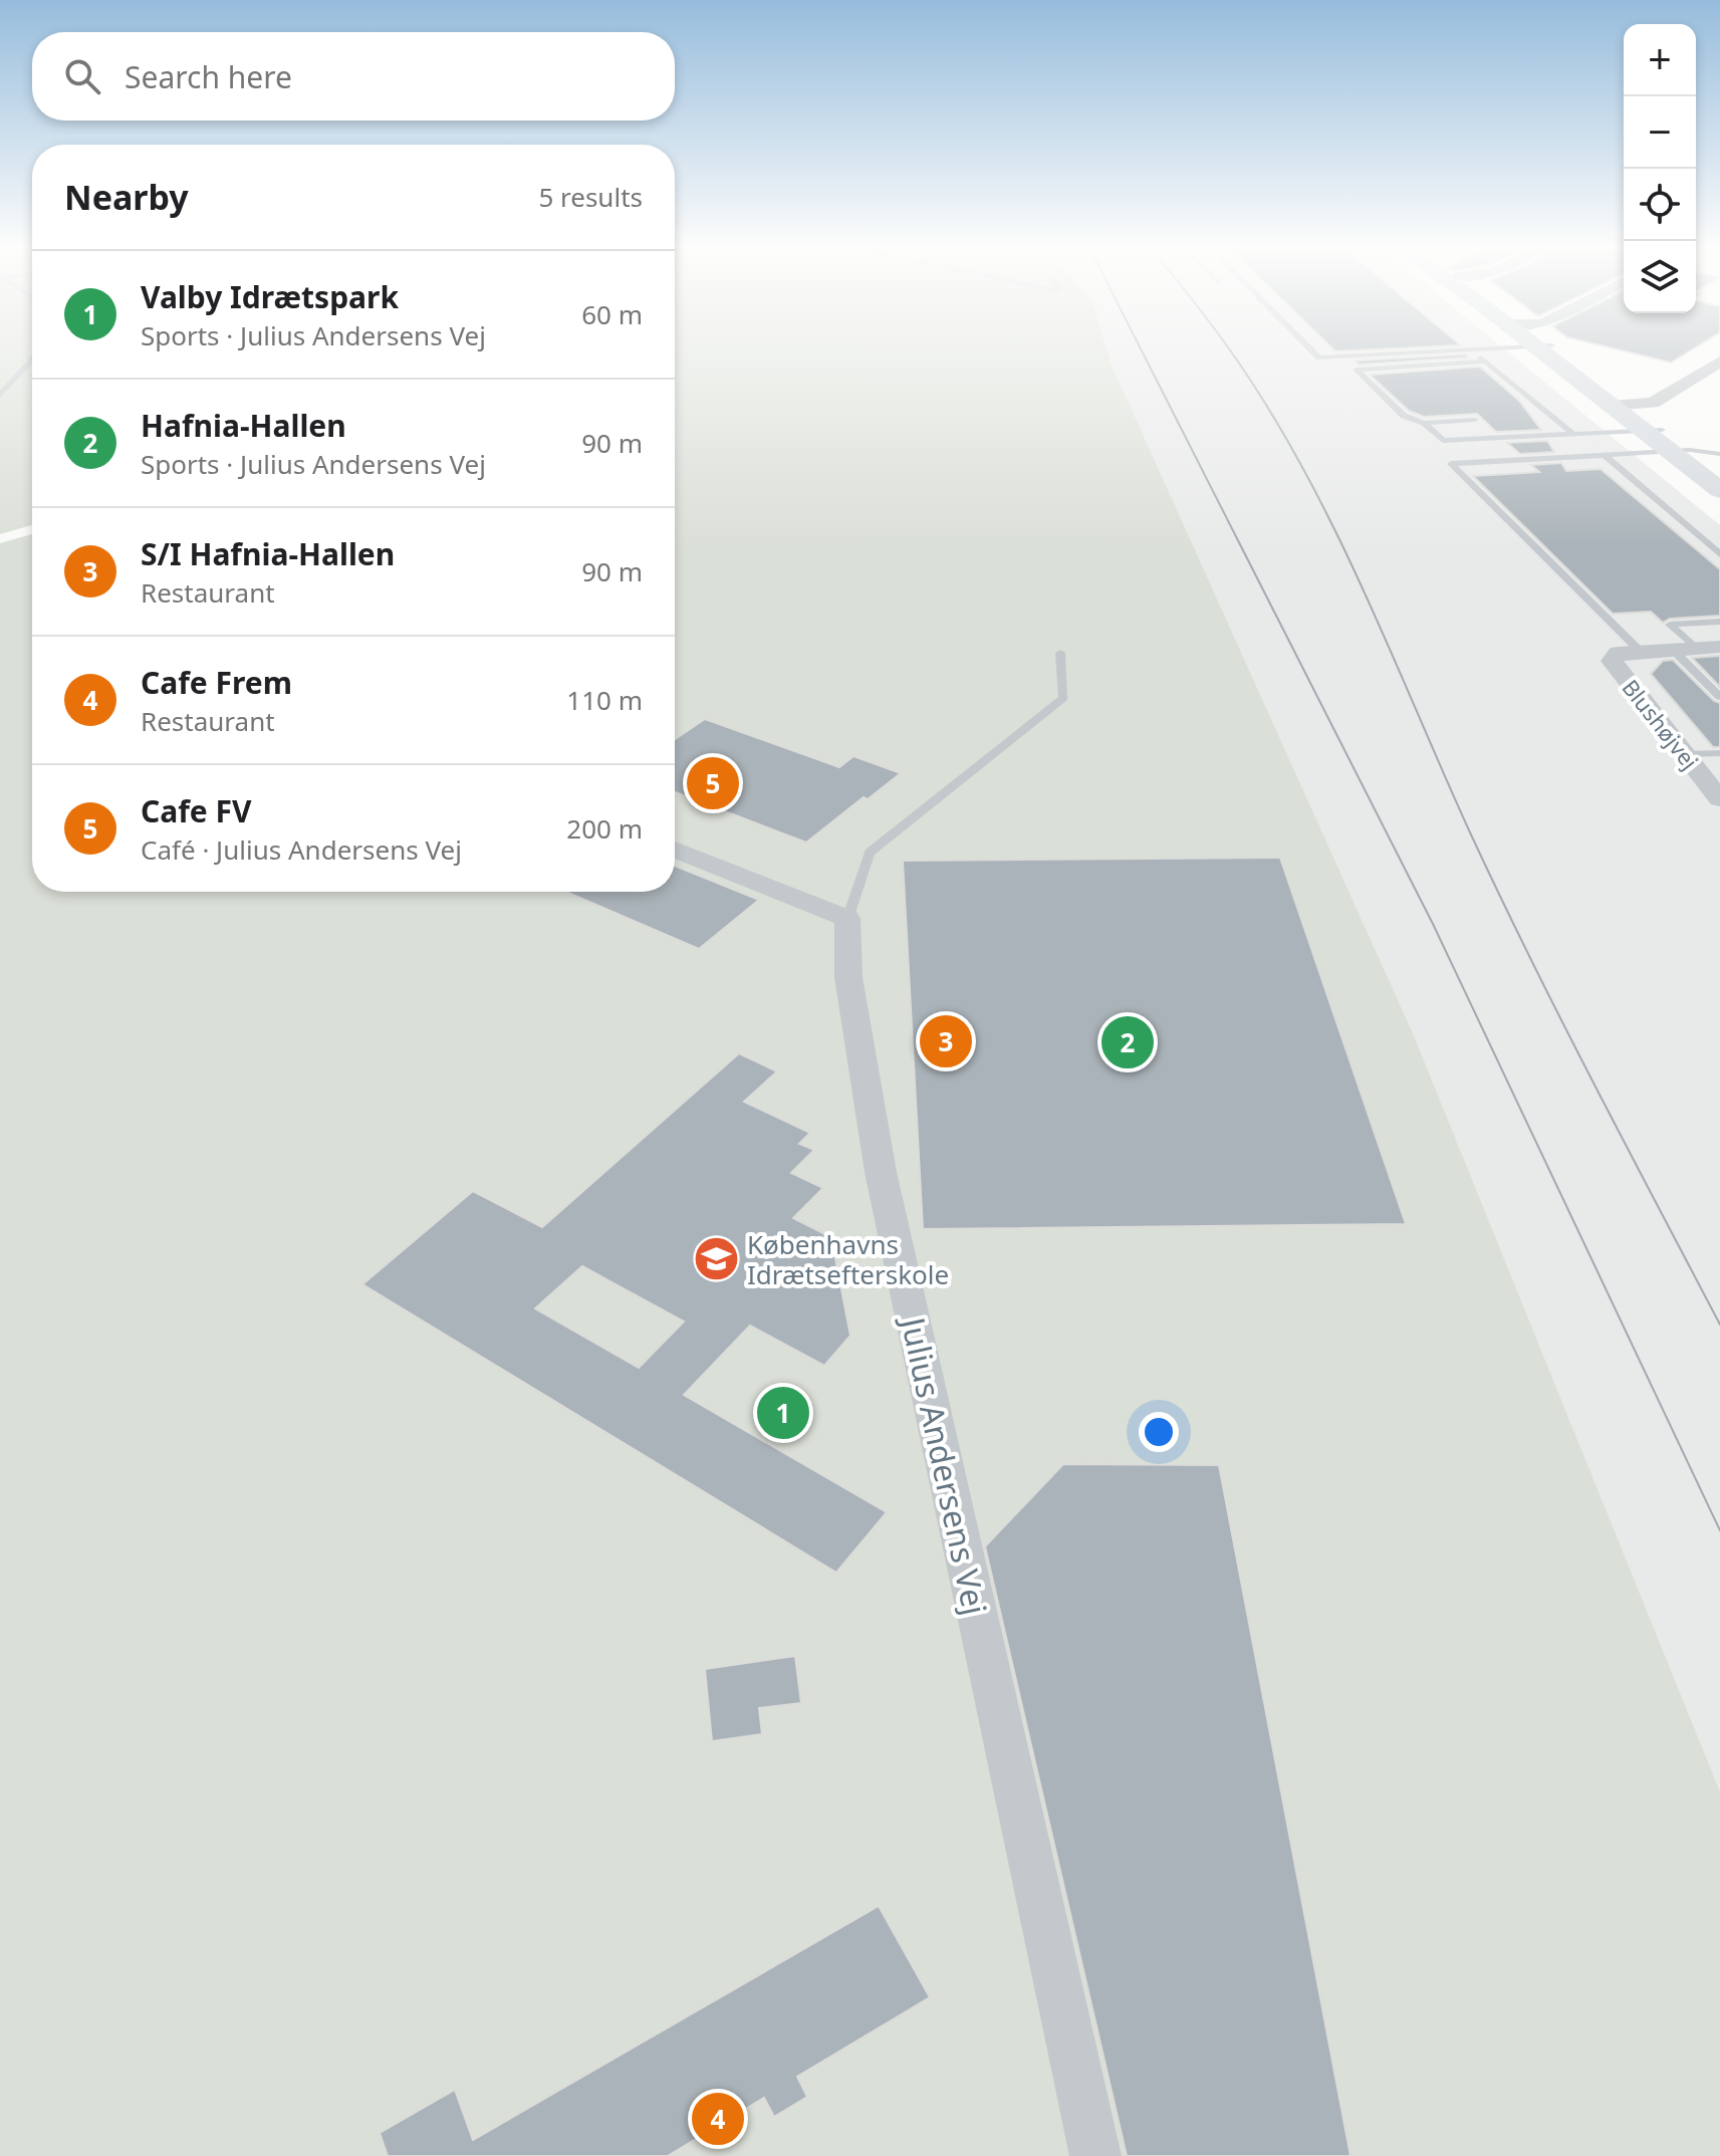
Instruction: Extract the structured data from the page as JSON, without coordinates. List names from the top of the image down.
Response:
{
  "streets": {
    "street": ["Blushøjvej", "Julius Andersens Vej"]
  },
  "places": {
    "school or university": ["Københavns Idrætsefterskole"]
  },
  "page": {
    "map_buttons": ["+", "−"],
    "search": "Search here",
    "heading": ["Nearby", "5 results"],
    "list": [
      {
        "mark": "1",
        "name": "Valby Idrætspark",
        "note": "Sports · Julius Andersens Vej",
        "value": "60 m"
      },
      {
        "mark": "2",
        "name": "Hafnia-Hallen",
        "note": "Sports · Julius Andersens Vej",
        "value": "90 m"
      },
      {
        "mark": "3",
        "name": "S/I Hafnia-Hallen",
        "note": "Restaurant",
        "value": "90 m"
      },
      {
        "mark": "4",
        "name": "Cafe Frem",
        "note": "Restaurant",
        "value": "110 m"
      },
      {
        "mark": "5",
        "name": "Cafe FV",
        "note": "Café · Julius Andersens Vej",
        "value": "200 m"
      }
    ],
    "pins": [
      "5",
      "3",
      "2",
      "1",
      "4"
    ]
  }
}
